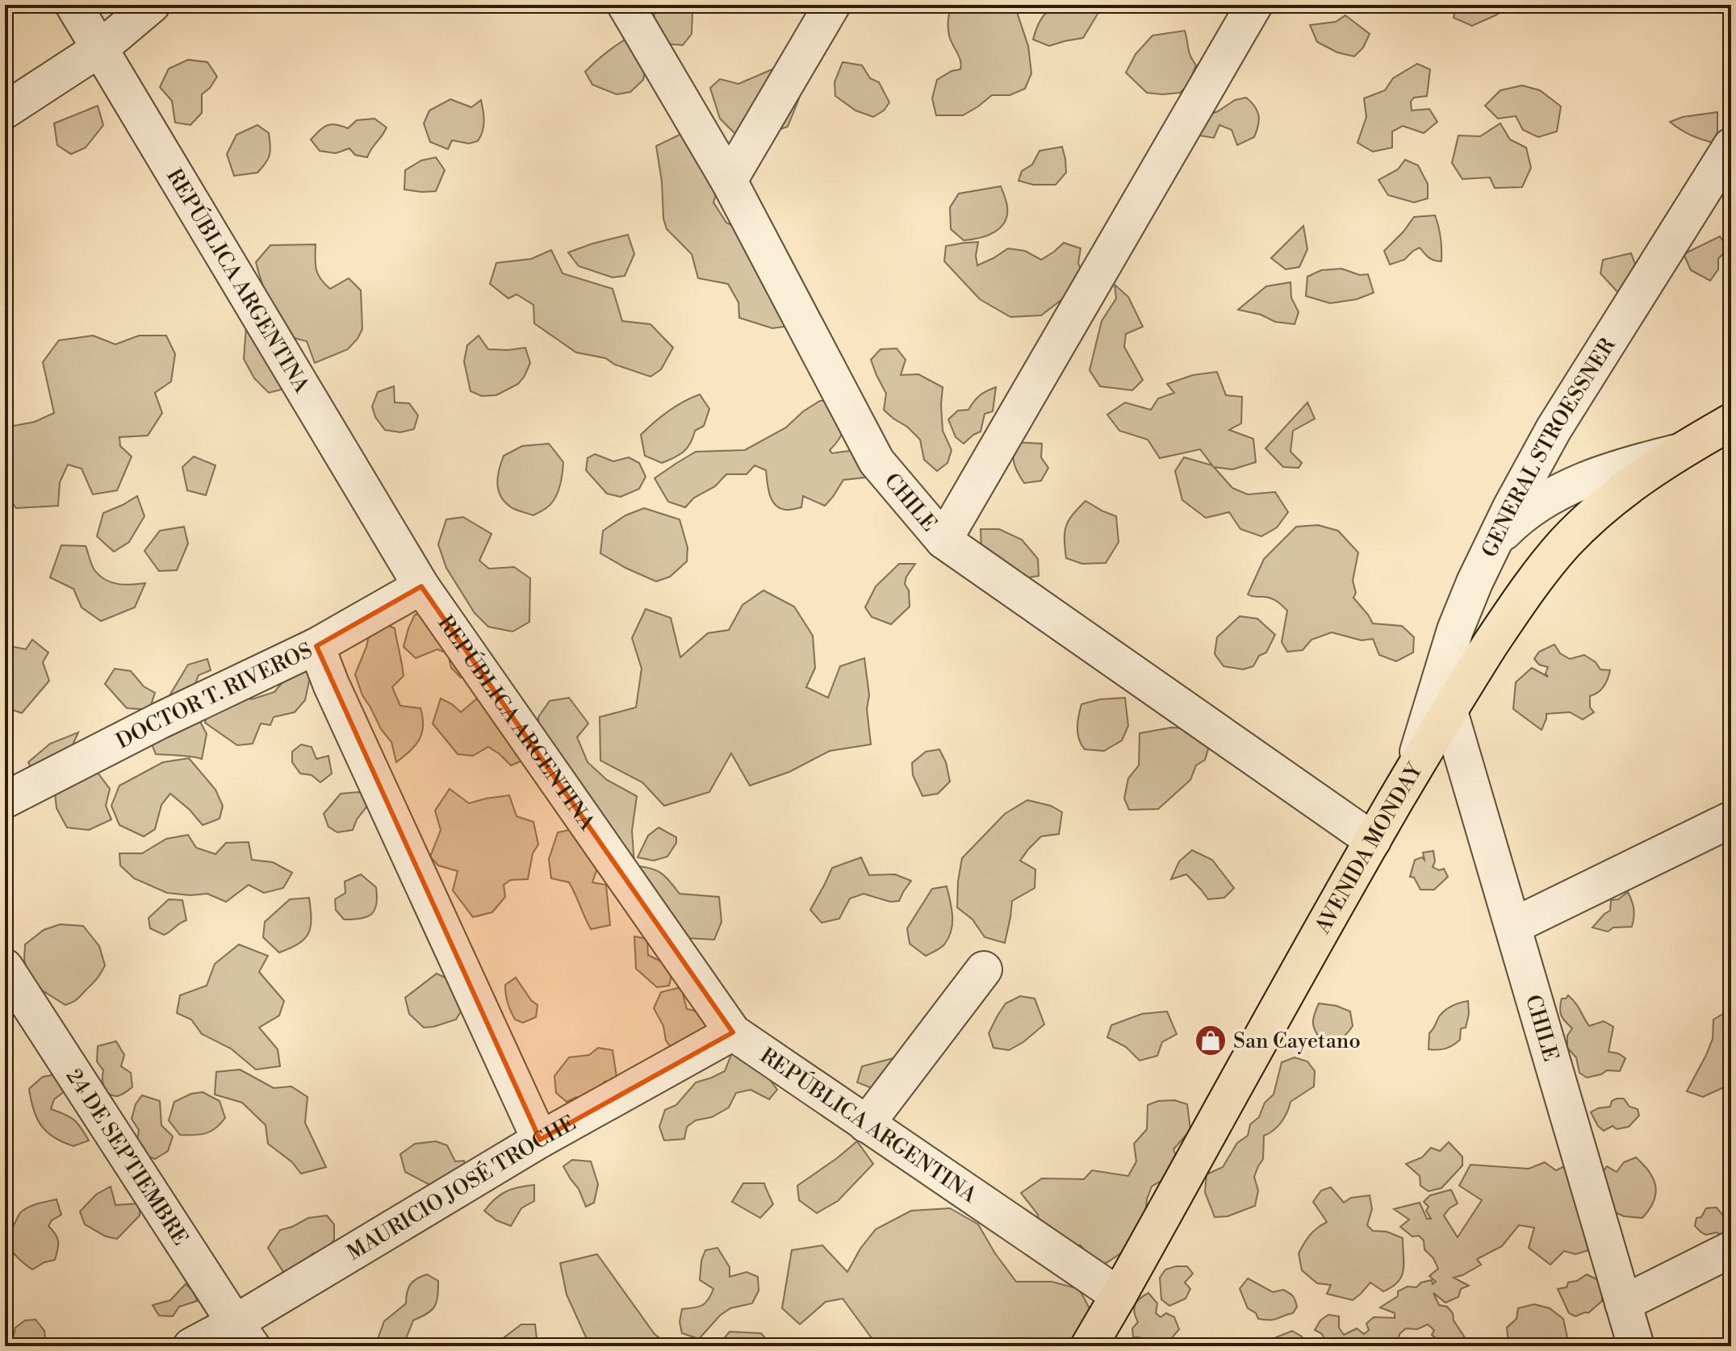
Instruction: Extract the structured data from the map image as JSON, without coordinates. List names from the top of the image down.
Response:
{
  "streets": {
    "main road": ["AVENIDA MONDAY"],
    "street": [
      "REPÚBLICA ARGENTINA",
      "GENERAL STROESSNER",
      "CHILE",
      "DOCTOR T. RIVEROS",
      "24 DE SEPTIEMBRE",
      "MAURICIO JOSÉ TROCHE"
    ]
  },
  "crossings": [
    ["REPÚBLICA ARGENTINA", "DOCTOR T. RIVEROS"],
    ["REPÚBLICA ARGENTINA", "AVENIDA MONDAY"],
    ["REPÚBLICA ARGENTINA", "MAURICIO JOSÉ TROCHE"],
    ["GENERAL STROESSNER", "AVENIDA MONDAY"],
    ["CHILE", "AVENIDA MONDAY"],
    ["24 DE SEPTIEMBRE", "MAURICIO JOSÉ TROCHE"]
  ],
  "places": {
    "shop": ["San Cayetano"]
  }
}
